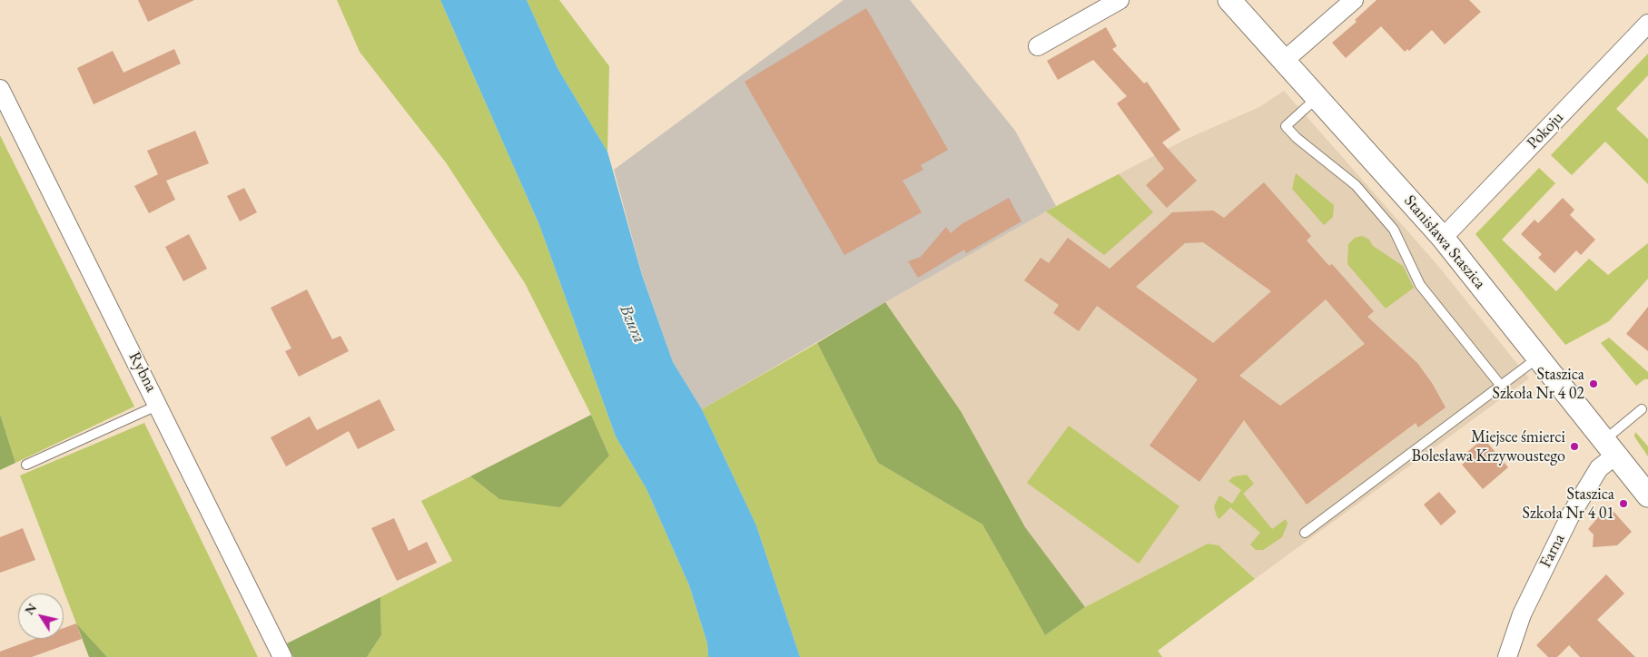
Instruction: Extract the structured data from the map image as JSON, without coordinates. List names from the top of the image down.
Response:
{
  "streets": {
    "street": [
      "Pokoju",
      "Stanisława Staszica",
      "Rybna",
      "Farna"
    ]
  },
  "crossings": [
    ["Pokoju", "Stanisława Staszica"],
    ["Stanisława Staszica", "Farna"]
  ],
  "water": ["Bzura"],
  "places": ["Staszica Szkoła Nr 4 02", "Miejsce śmierci Bolesława Krzywoustego", "Staszica Szkoła Nr 4 01"],
  "north": "top left"
}
